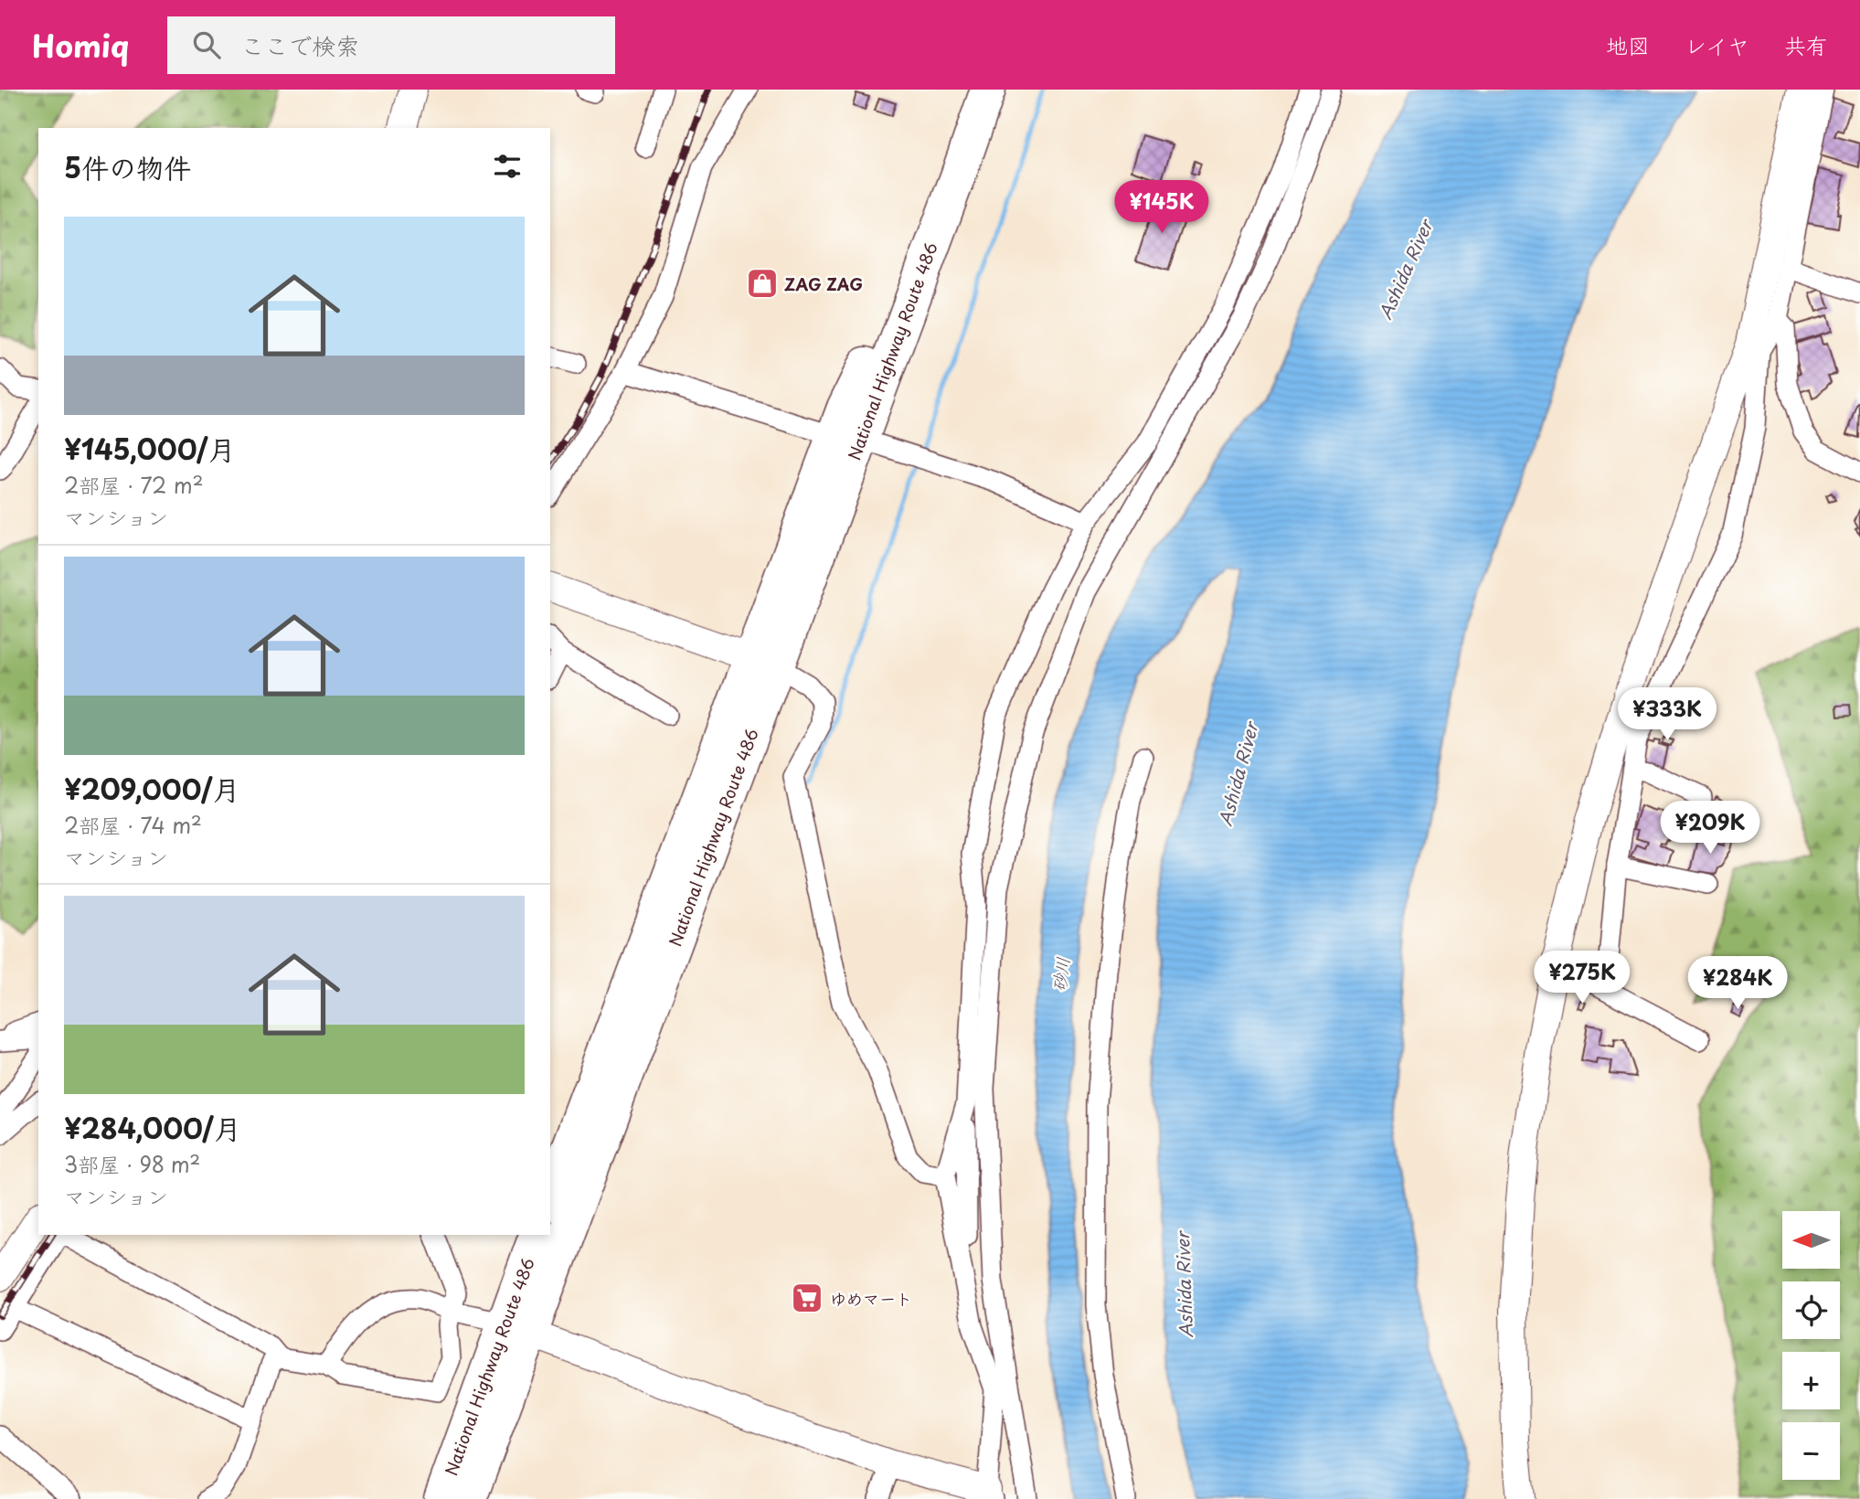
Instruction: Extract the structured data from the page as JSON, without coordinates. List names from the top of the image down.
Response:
{
  "streets": {
    "highway": ["National Highway Route 486"]
  },
  "water": ["Ashida River", "砂川"],
  "places": {
    "shop": ["ZAG ZAG"],
    "supermarket": ["ゆめマート"]
  },
  "north": "left",
  "page": {
    "header": "Homiq",
    "search": "ここで検索",
    "nav": ["地図", "レイヤ", "共有"],
    "heading": "5件の物件",
    "price": [
      "¥145K",
      "¥333K",
      "¥209K",
      "¥275K",
      "¥284K"
    ],
    "list": [
      {
        "name": "¥145,000/月",
        "note": "2部屋 · 72 m² · マンション"
      },
      {
        "name": "¥209,000/月",
        "note": "2部屋 · 74 m² · マンション"
      },
      {
        "name": "¥284,000/月",
        "note": "3部屋 · 98 m² · マンション"
      }
    ],
    "map_buttons": ["+", "−"]
  }
}
